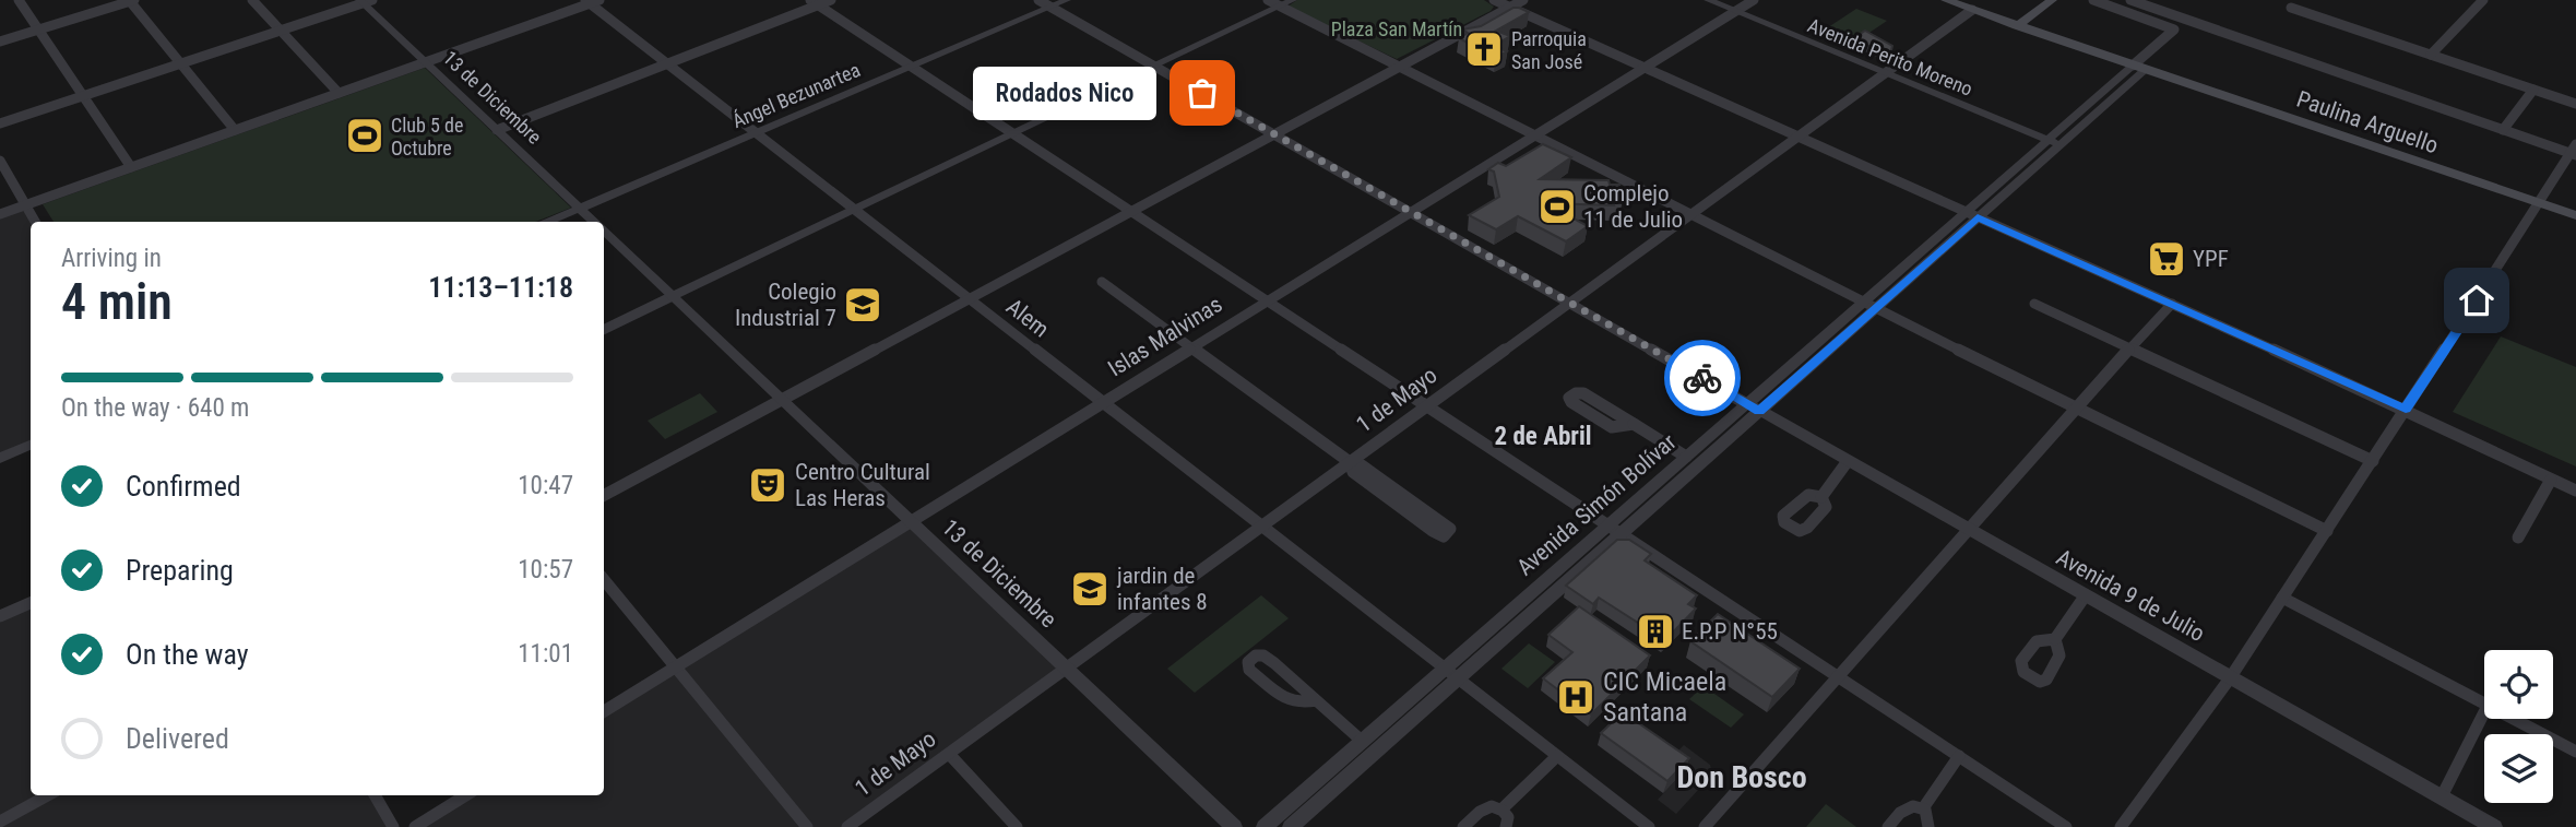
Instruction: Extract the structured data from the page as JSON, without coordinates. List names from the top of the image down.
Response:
{
  "streets": {
    "main road": ["Paulina Arguello"],
    "street": [
      "Avenida Perito Moreno",
      "Ángel Bezunartea",
      "13 de Diciembre",
      "Alem",
      "Islas Malvinas",
      "1 de Mayo",
      "Avenida Simón Bolívar",
      "Avenida 9 de Julio"
    ]
  },
  "crossings": [
    ["Avenida Perito Moreno", "Islas Malvinas"],
    ["Avenida Perito Moreno", "1 de Mayo"],
    ["Avenida Perito Moreno", "Avenida Simón Bolívar"],
    ["Ángel Bezunartea", "13 de Diciembre"],
    ["Ángel Bezunartea", "Alem"],
    ["13 de Diciembre", "Islas Malvinas"],
    ["13 de Diciembre", "1 de Mayo"],
    ["Paulina Arguello", "1 de Mayo"],
    ["Paulina Arguello", "Avenida Simón Bolívar"],
    ["Alem", "Islas Malvinas"],
    ["Alem", "1 de Mayo"],
    ["Alem", "Avenida Simón Bolívar"],
    ["Avenida Simón Bolívar", "Avenida 9 de Julio"]
  ],
  "districts": ["2 de Abril", "Don Bosco"],
  "parks": ["Plaza San Martín"],
  "places": {
    "church": ["Parroquia San José"],
    "other": ["Rodados Nico"],
    "sports": ["Club 5 de Octubre", "Complejo 11 de Julio"],
    "supermarket": ["YPF"],
    "school or university": ["Colegio Industrial 7", "jardin de infantes 8"],
    "theatre": ["Centro Cultural Las Heras"],
    "building": ["E.P.P N°55"],
    "hospital": ["CIC Micaela Santana"]
  },
  "page": {
    "bubble": "Rodados Nico",
    "heading": ["4 min", "Arriving in", "11:13–11:18"],
    "bar": "On the way · 640 m",
    "list": [
      ["Confirmed", "10:47"],
      ["Preparing", "10:57"],
      ["On the way", "11:01"],
      "Delivered"
    ]
  }
}
